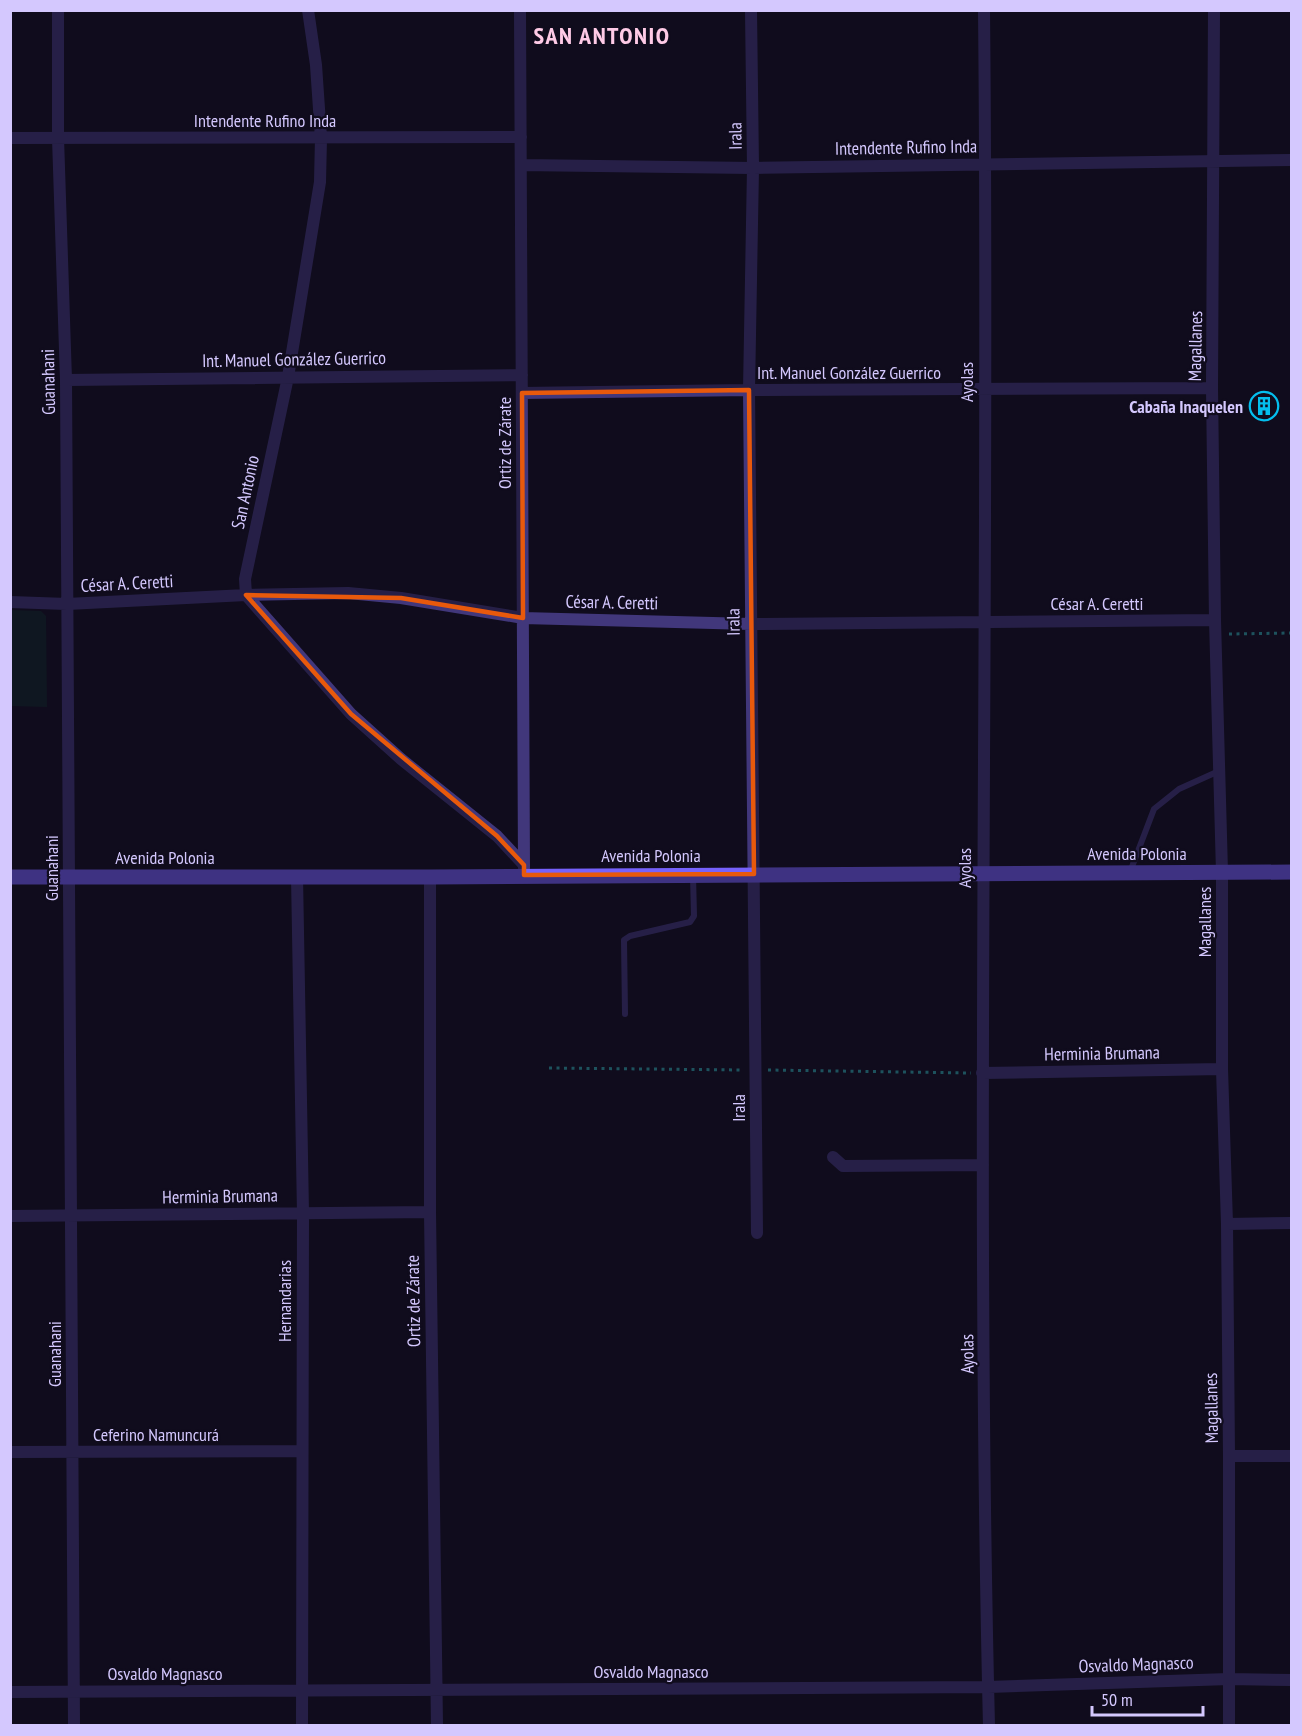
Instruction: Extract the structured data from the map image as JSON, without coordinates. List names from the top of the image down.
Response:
{
  "streets": {
    "main road": ["Avenida Polonia"],
    "street": [
      "Intendente Rufino Inda",
      "Irala",
      "Magallanes",
      "Int. Manuel González Guerrico",
      "Guanahani",
      "Ayolas",
      "Ortiz de Zárate",
      "San Antonio",
      "César A. Ceretti",
      "Herminia Brumana",
      "Hernandarias",
      "Ceferino Namuncurá",
      "Osvaldo Magnasco"
    ]
  },
  "crossings": [
    ["Intendente Rufino Inda", "Irala"],
    ["Intendente Rufino Inda", "Magallanes"],
    ["Intendente Rufino Inda", "Guanahani"],
    ["Intendente Rufino Inda", "Ayolas"],
    ["Intendente Rufino Inda", "Ortiz de Zárate"],
    ["Intendente Rufino Inda", "San Antonio"],
    ["Irala", "Int. Manuel González Guerrico"],
    ["Irala", "César A. Ceretti"],
    ["Irala", "Avenida Polonia"],
    ["Magallanes", "Int. Manuel González Guerrico"],
    ["Magallanes", "César A. Ceretti"],
    ["Magallanes", "Avenida Polonia"],
    ["Magallanes", "Herminia Brumana"],
    ["Magallanes", "Osvaldo Magnasco"],
    ["Int. Manuel González Guerrico", "Guanahani"],
    ["Int. Manuel González Guerrico", "Ayolas"],
    ["Int. Manuel González Guerrico", "Ortiz de Zárate"],
    ["Int. Manuel González Guerrico", "San Antonio"],
    ["Guanahani", "César A. Ceretti"],
    ["Guanahani", "Avenida Polonia"],
    ["Guanahani", "Herminia Brumana"],
    ["Guanahani", "Ceferino Namuncurá"],
    ["Guanahani", "Osvaldo Magnasco"],
    ["Ayolas", "César A. Ceretti"],
    ["Ayolas", "Avenida Polonia"],
    ["Ayolas", "Herminia Brumana"],
    ["Ayolas", "Osvaldo Magnasco"],
    ["Ortiz de Zárate", "César A. Ceretti"],
    ["Ortiz de Zárate", "Avenida Polonia"],
    ["Ortiz de Zárate", "Herminia Brumana"],
    ["Ortiz de Zárate", "Osvaldo Magnasco"],
    ["San Antonio", "César A. Ceretti"],
    ["Avenida Polonia", "Hernandarias"],
    ["Herminia Brumana", "Hernandarias"],
    ["Hernandarias", "Ceferino Namuncurá"],
    ["Hernandarias", "Osvaldo Magnasco"]
  ],
  "districts": ["SAN ANTONIO"],
  "places": {
    "building": ["Cabaña Inaquelen"]
  },
  "scale_bar": "50 m"
}
